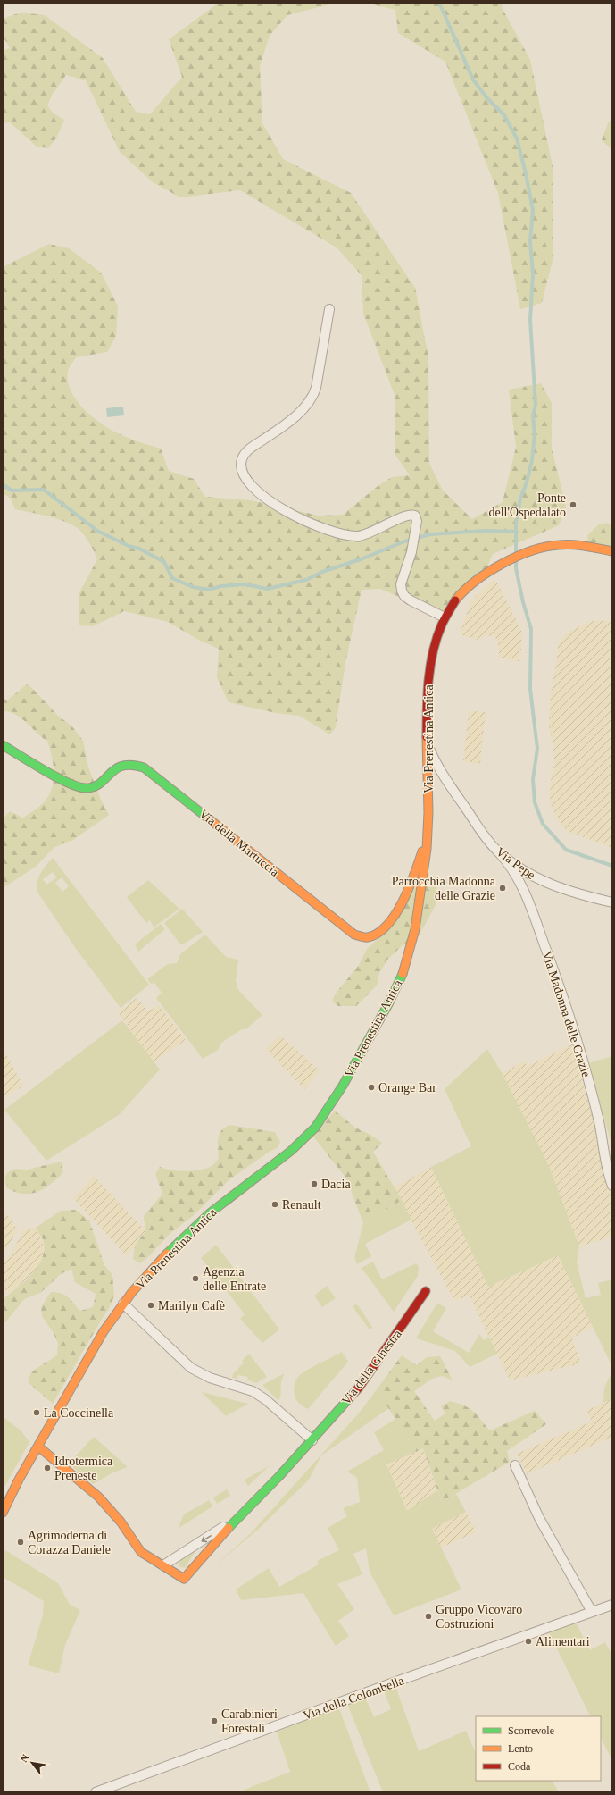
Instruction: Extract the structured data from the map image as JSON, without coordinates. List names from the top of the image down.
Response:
{
  "streets": {
    "main road": ["Via Prenestina Antica", "Via della Martuccia", "Via della Ginestra"],
    "street": ["Via Pepe", "Via Madonna delle Grazie", "Via della Colombella"]
  },
  "crossings": [
    ["Via Prenestina Antica", "Via della Martuccia"],
    ["Via Prenestina Antica", "Via Pepe"],
    ["Via Prenestina Antica", "Via della Ginestra"],
    ["Via Pepe", "Via Madonna delle Grazie"]
  ],
  "places": [
    "Ponte dell'Ospedalato",
    "Parrocchia Madonna delle Grazie",
    "Orange Bar",
    "Dacia",
    "Renault",
    "Agenzia delle Entrate",
    "Marilyn Cafè",
    "La Coccinella",
    "Idrotermica Preneste",
    "Agrimoderna di Corazza Daniele",
    "Gruppo Vicovaro Costruzioni",
    "Alimentari",
    "Carabinieri Forestali"
  ],
  "legend": ["Scorrevole", "Lento", "Coda"],
  "north": "top left"
}
